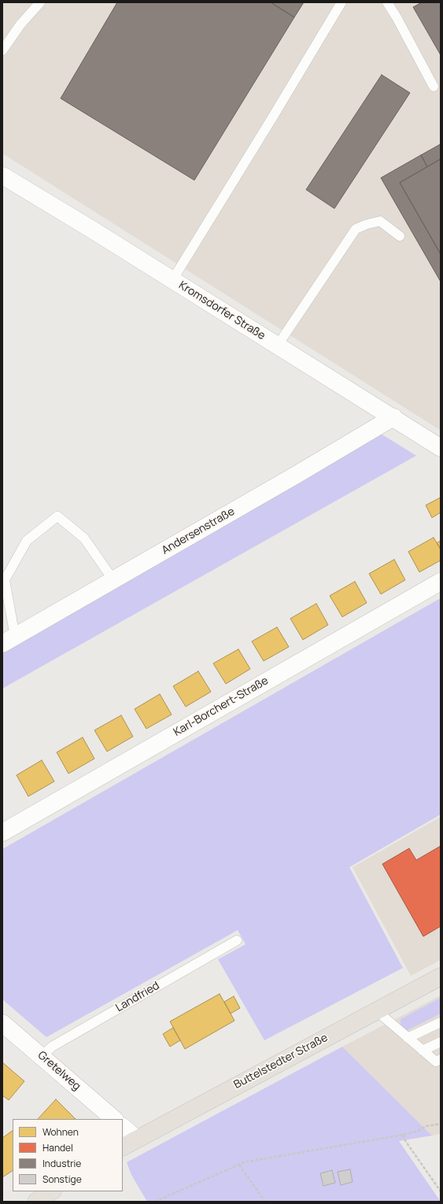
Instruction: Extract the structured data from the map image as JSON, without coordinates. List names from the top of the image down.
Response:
{
  "streets": {
    "main road": ["Buttelstedter Straße"],
    "street": [
      "Kromsdorfer Straße",
      "Andersenstraße",
      "Karl-Borchert-Straße",
      "Gretelweg"
    ],
    "lane": ["Landfried"]
  },
  "crossings": [
    ["Kromsdorfer Straße", "Andersenstraße"],
    ["Landfried", "Gretelweg"]
  ],
  "legend": [
    "Wohnen",
    "Handel",
    "Industrie",
    "Sonstige"
  ]
}
